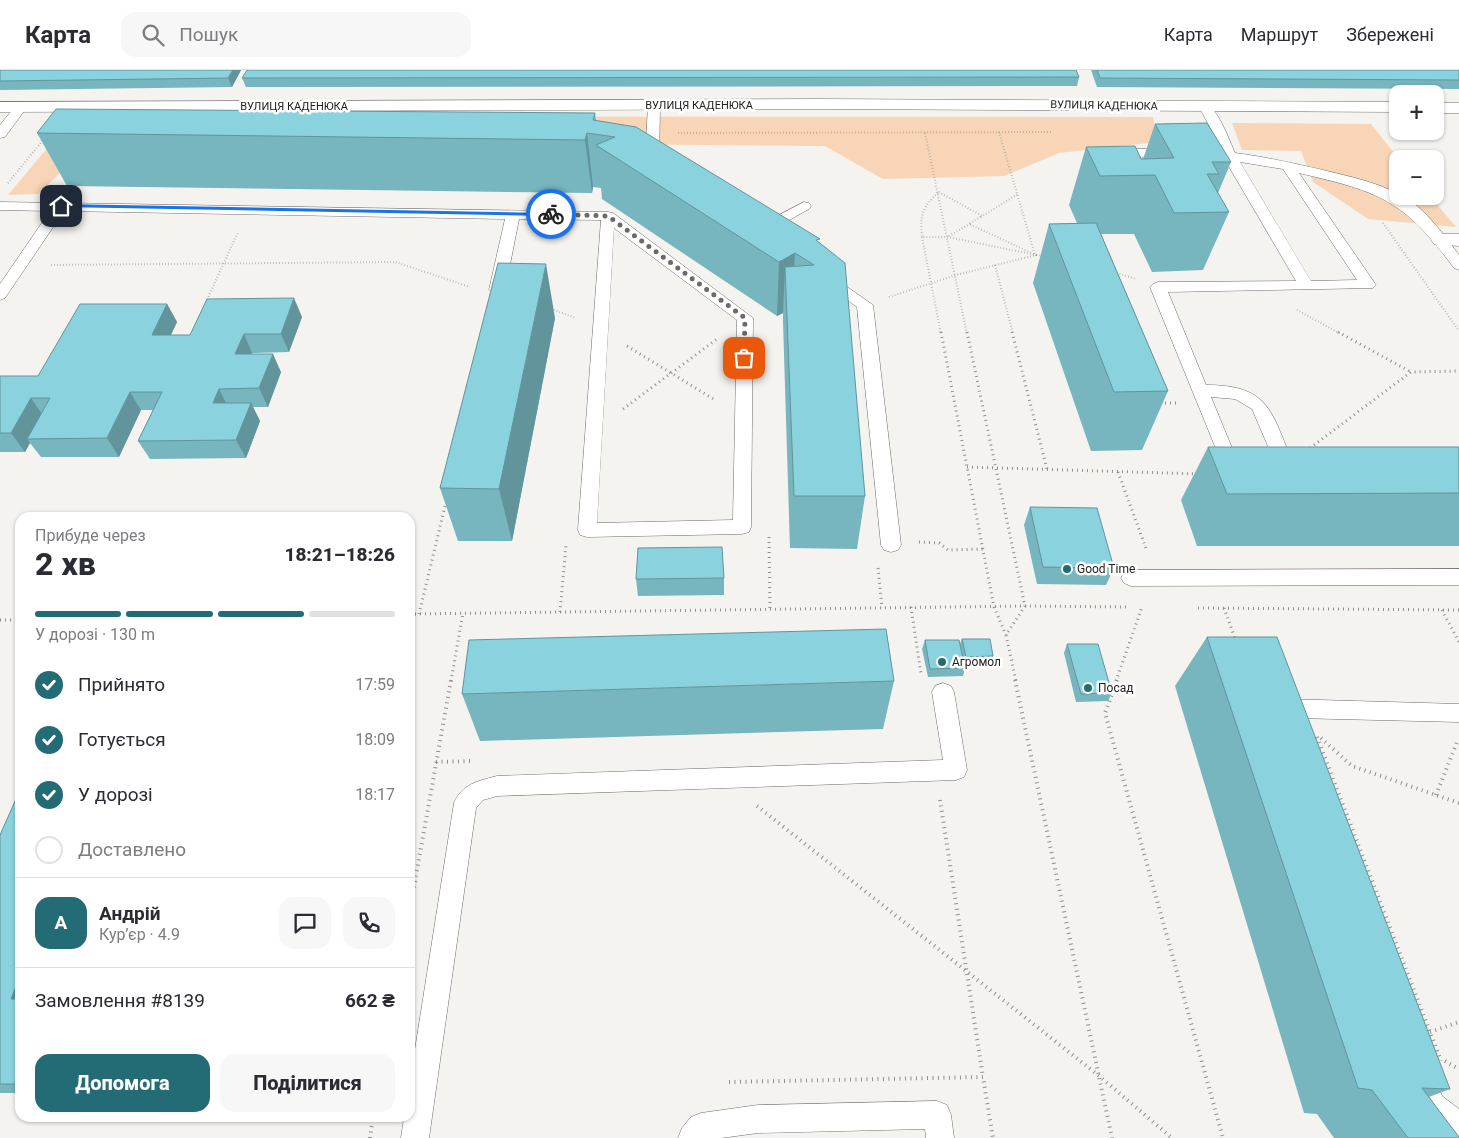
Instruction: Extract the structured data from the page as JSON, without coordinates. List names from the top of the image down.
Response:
{
  "streets": {
    "street": ["ВУЛИЦЯ КАДЕНЮКА"]
  },
  "places": ["Good Time", "Агромол", "Посад"],
  "page": {
    "header": "Карта",
    "search": "Пошук",
    "nav": ["Карта", "Маршрут", "Збережені"],
    "map_buttons": ["+", "−"],
    "heading": ["2 хв", "Прибуде через", "18:21–18:26"],
    "panel": [
      "Андрій",
      "Кур’єр · 4.9",
      "Замовлення #8139",
      "662 ₴"
    ],
    "bar": "У дорозі · 130 m",
    "list": [
      ["Прийнято", "17:59"],
      ["Готується", "18:09"],
      ["У дорозі", "18:17"],
      "Доставлено"
    ],
    "round": "А",
    "buttons": ["Допомога", "Поділитися"]
  }
}
